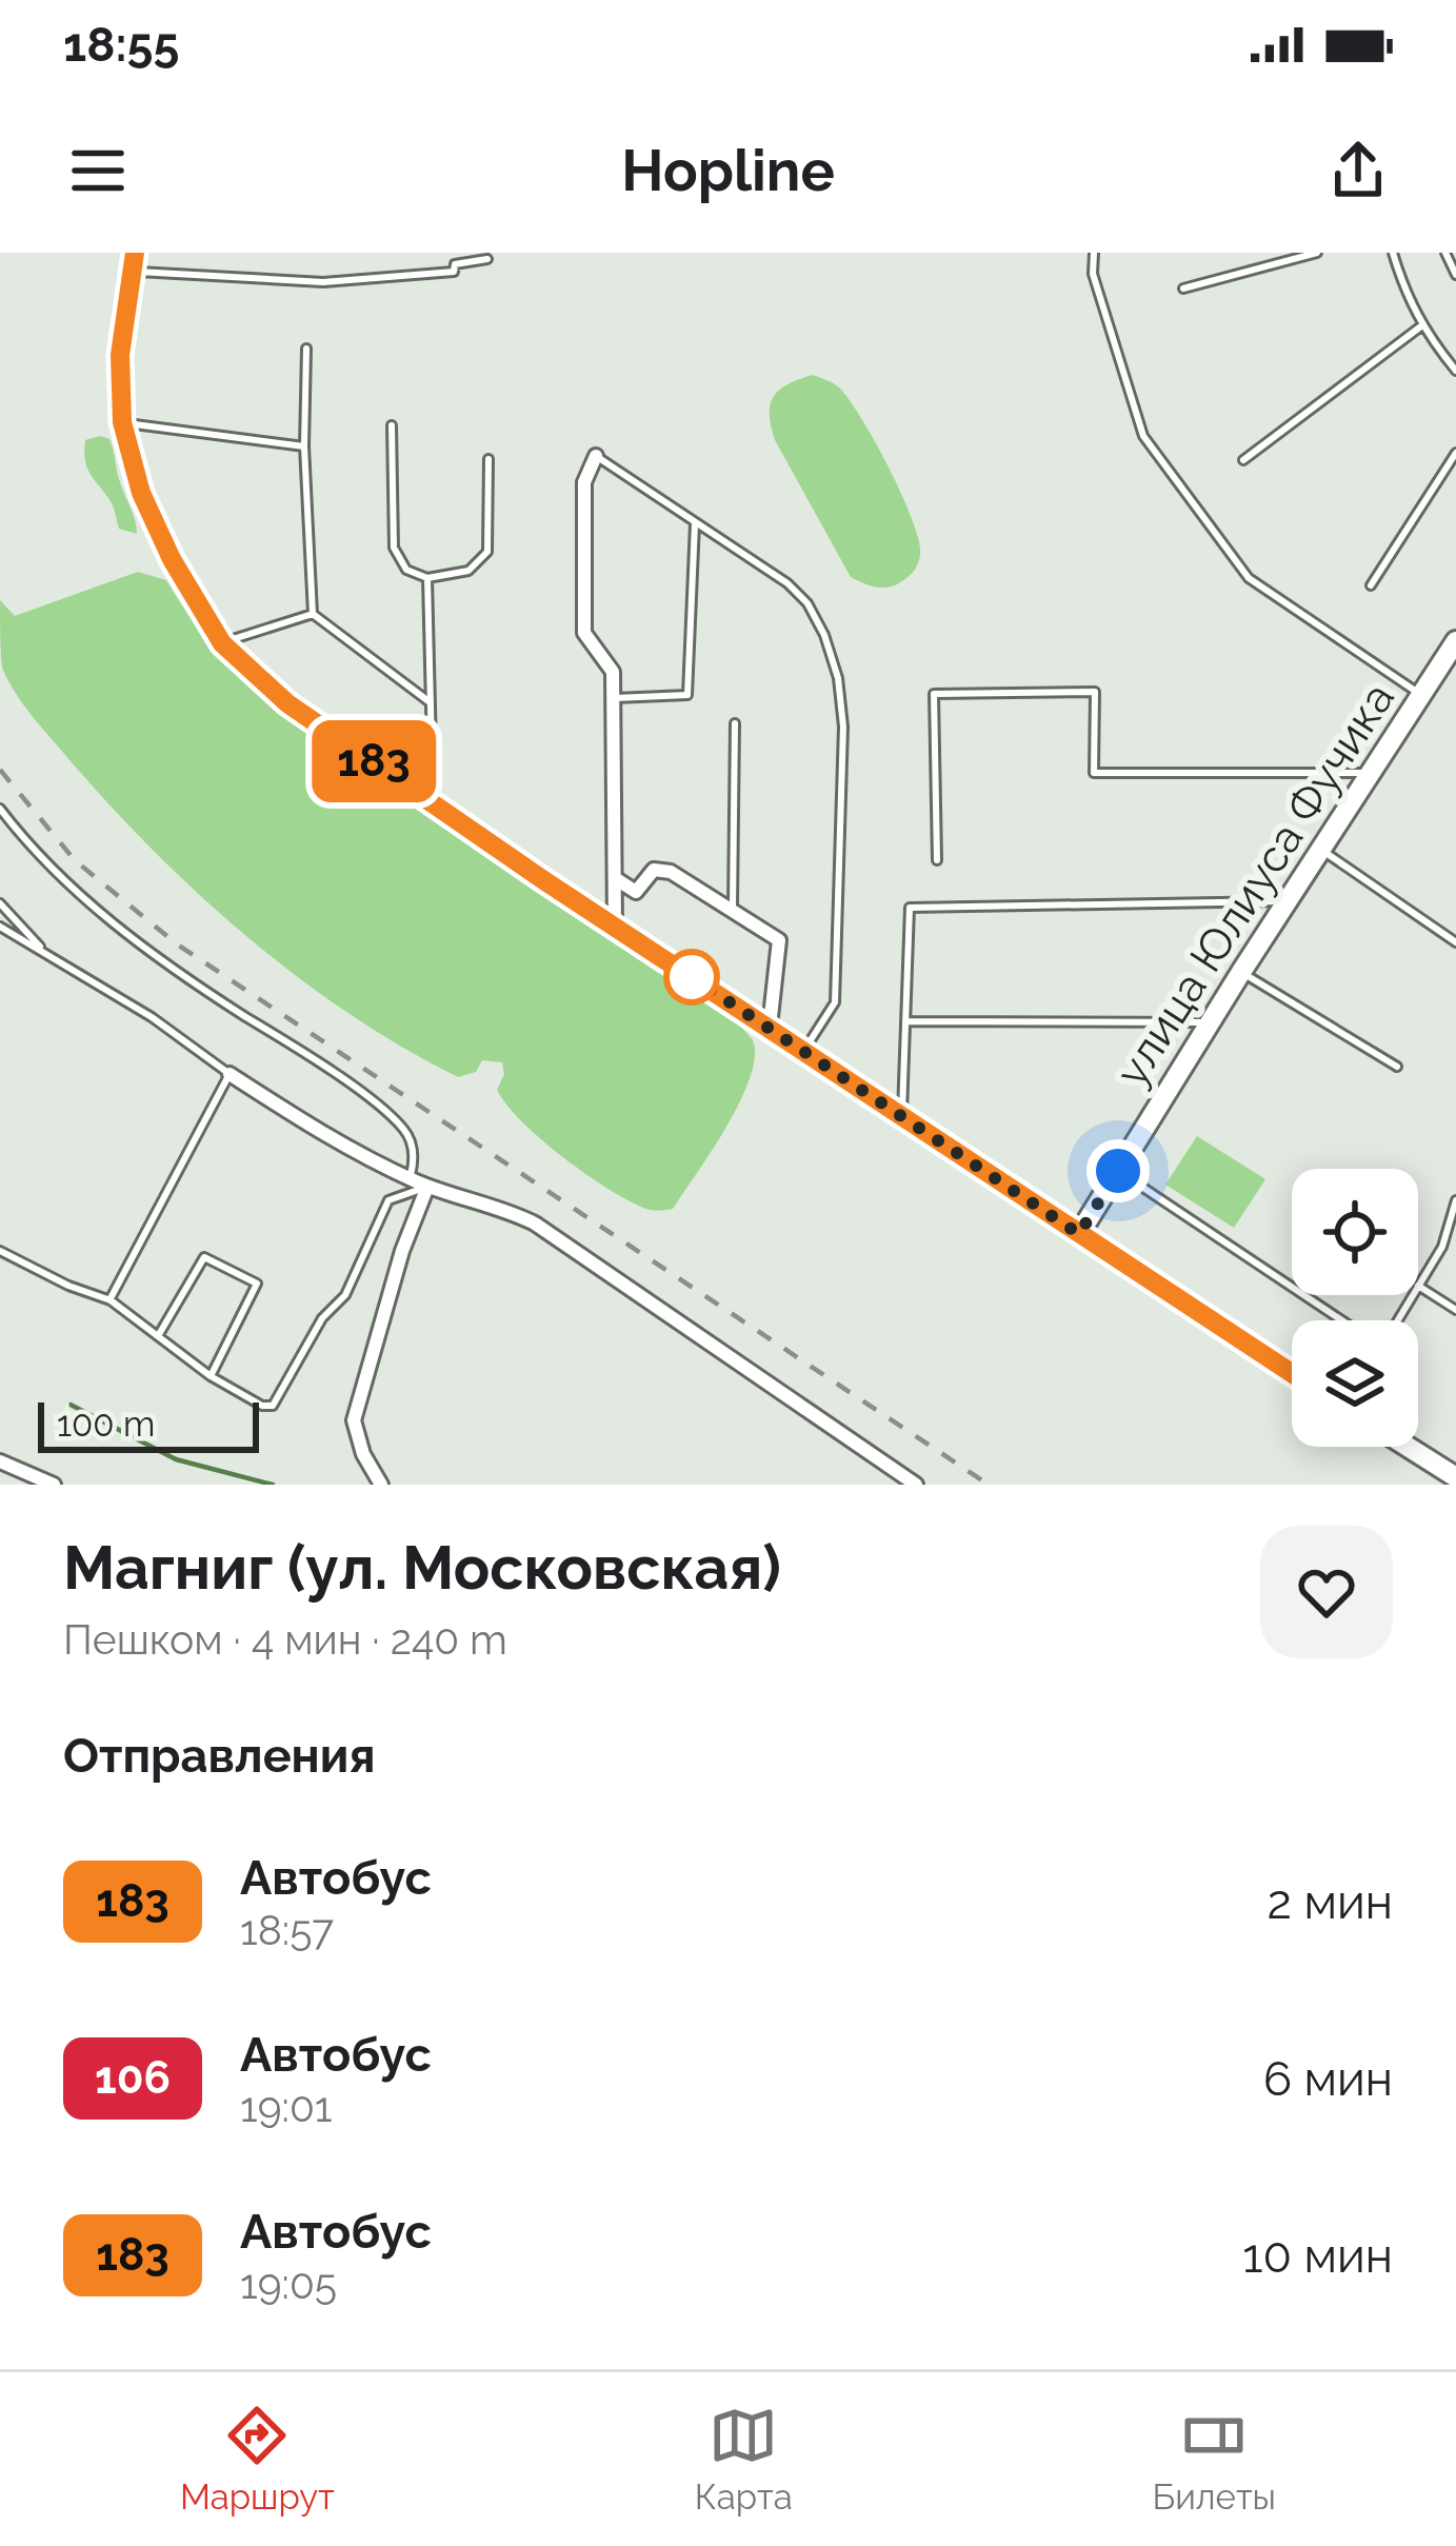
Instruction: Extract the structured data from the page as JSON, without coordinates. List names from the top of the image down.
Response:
{
  "streets": {
    "street": ["улица Юлиуса Фучика"]
  },
  "lines": ["bus line 183"],
  "scale_bar": "100 m",
  "page": {
    "status": "18:55",
    "header": "Hopline",
    "on_map": "183",
    "scale": "100 m",
    "heading": [
      ["Магниг (ул. Московская)", "Пешком · 4 мин · 240 m"],
      "Отправления"
    ],
    "list": [
      {
        "mark": "183",
        "name": "Автобус",
        "note": "18:57",
        "value": "2 мин"
      },
      {
        "mark": "106",
        "name": "Автобус",
        "note": "19:01",
        "value": "6 мин"
      },
      {
        "mark": "183",
        "name": "Автобус",
        "note": "19:05",
        "value": "10 мин"
      }
    ],
    "tabs": ["Маршрут", "Карта", "Билеты"]
  }
}
